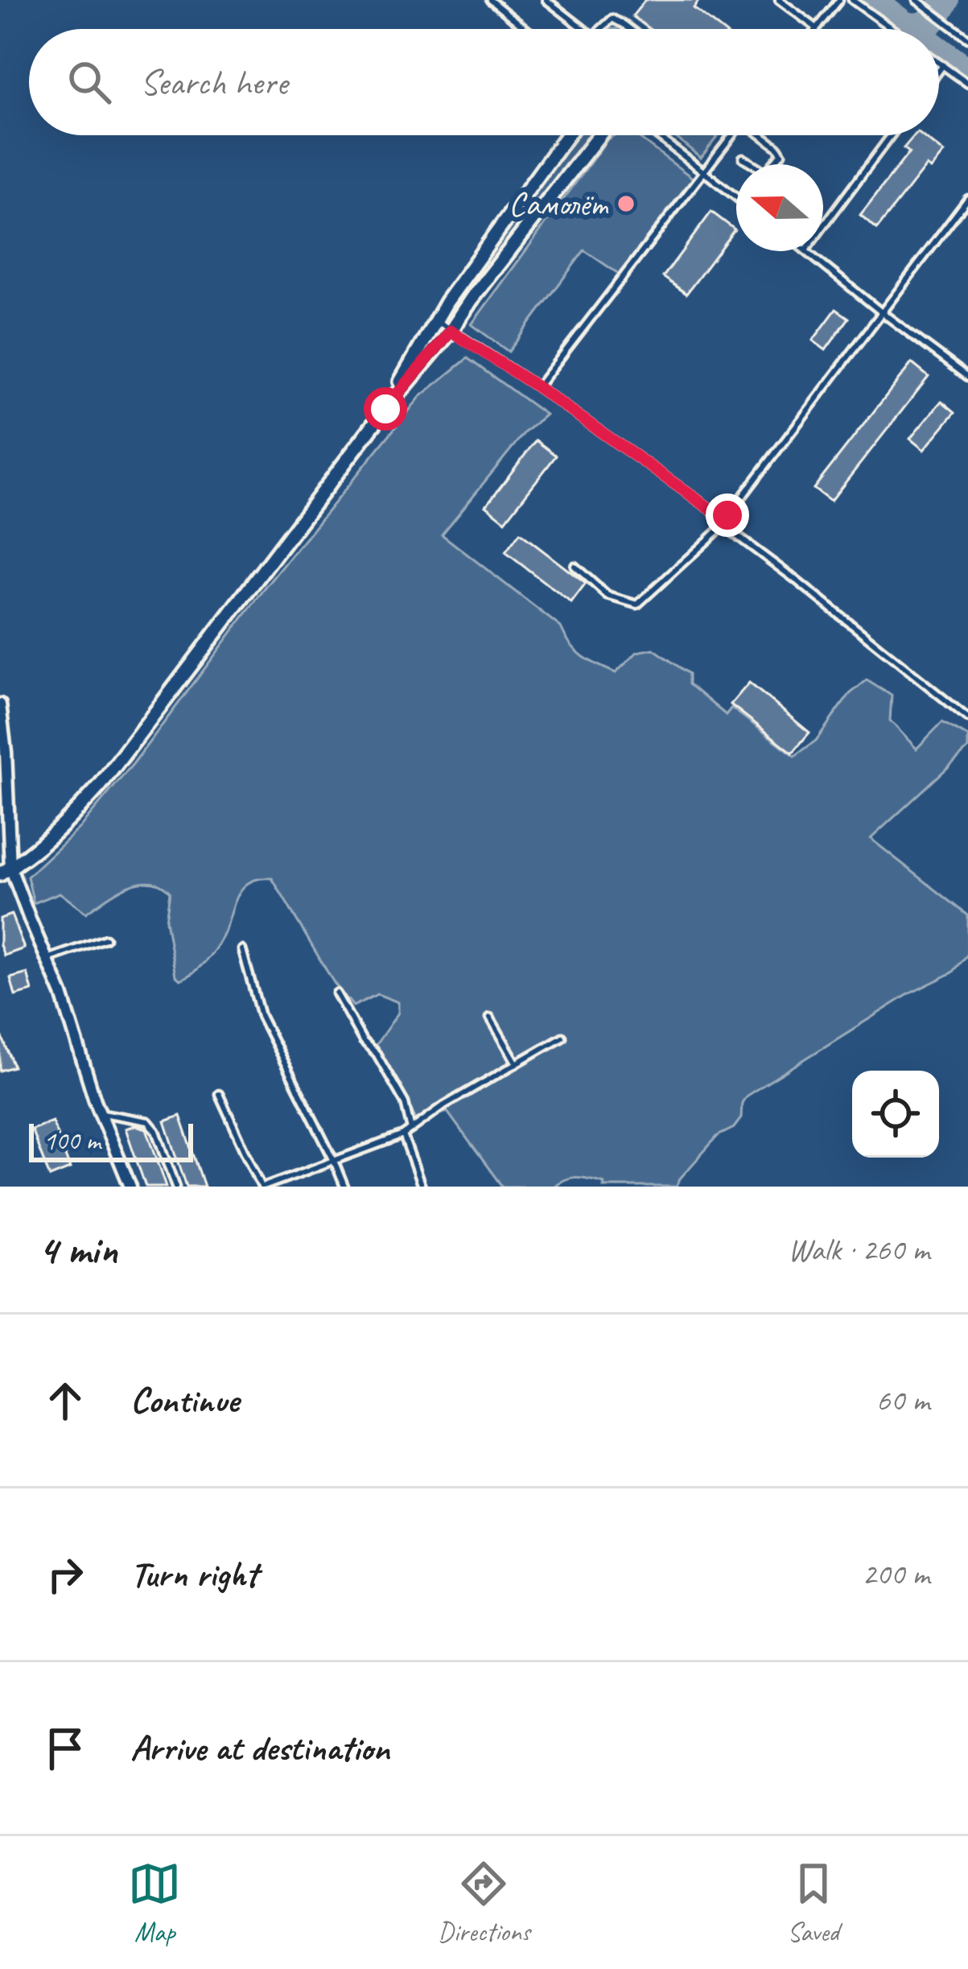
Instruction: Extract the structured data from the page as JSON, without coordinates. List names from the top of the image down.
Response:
{
  "places": ["Самолёт"],
  "scale_bar": "100 m",
  "north": "left",
  "page": {
    "search": "Search here",
    "scale": "100 m",
    "heading": ["4 min", "Walk · 260 m"],
    "list": [
      ["Continue", "60 m"],
      ["Turn right", "200 m"],
      "Arrive at destination"
    ],
    "nav": ["Map", "Directions", "Saved"]
  }
}
